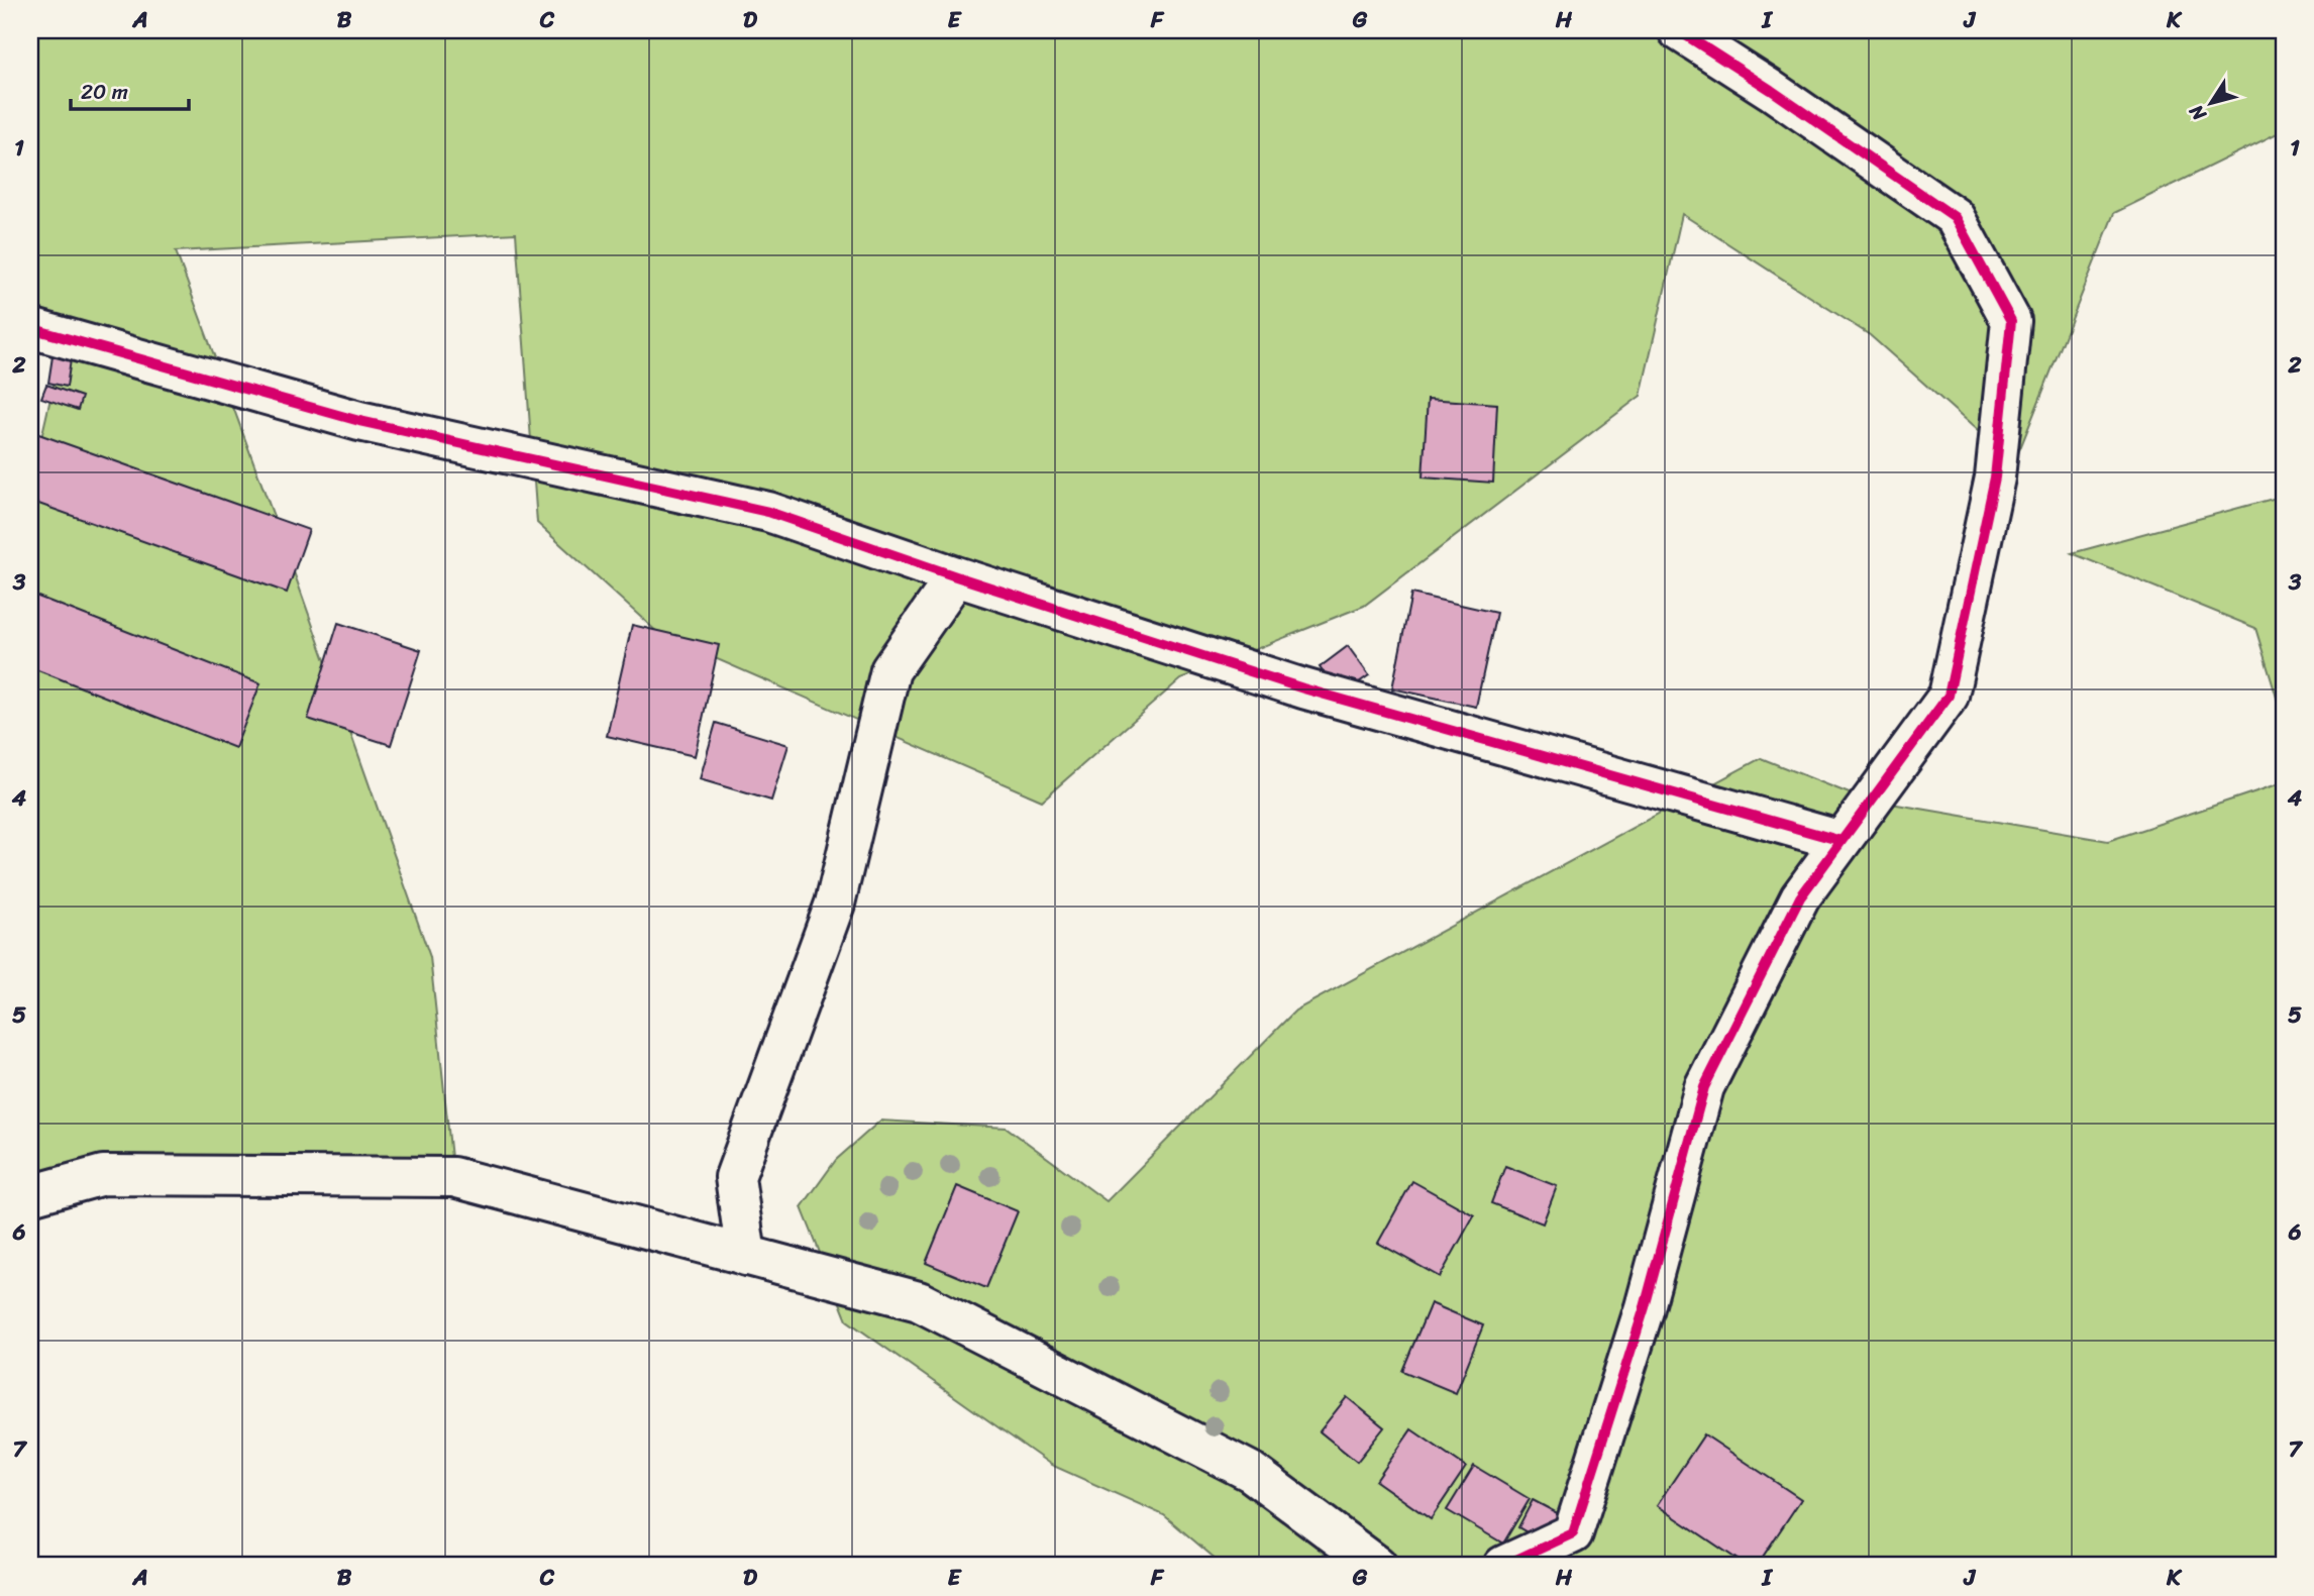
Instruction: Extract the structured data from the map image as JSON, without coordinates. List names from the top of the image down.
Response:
{
  "scale_bar": "20 m",
  "north": "bottom left",
  "grid": {
    "columns": [
      "A",
      "B",
      "C",
      "D",
      "E",
      "F",
      "G",
      "H",
      "I",
      "J",
      "K"
    ],
    "rows": [
      "1",
      "2",
      "3",
      "4",
      "5",
      "6",
      "7"
    ]
  }
}
